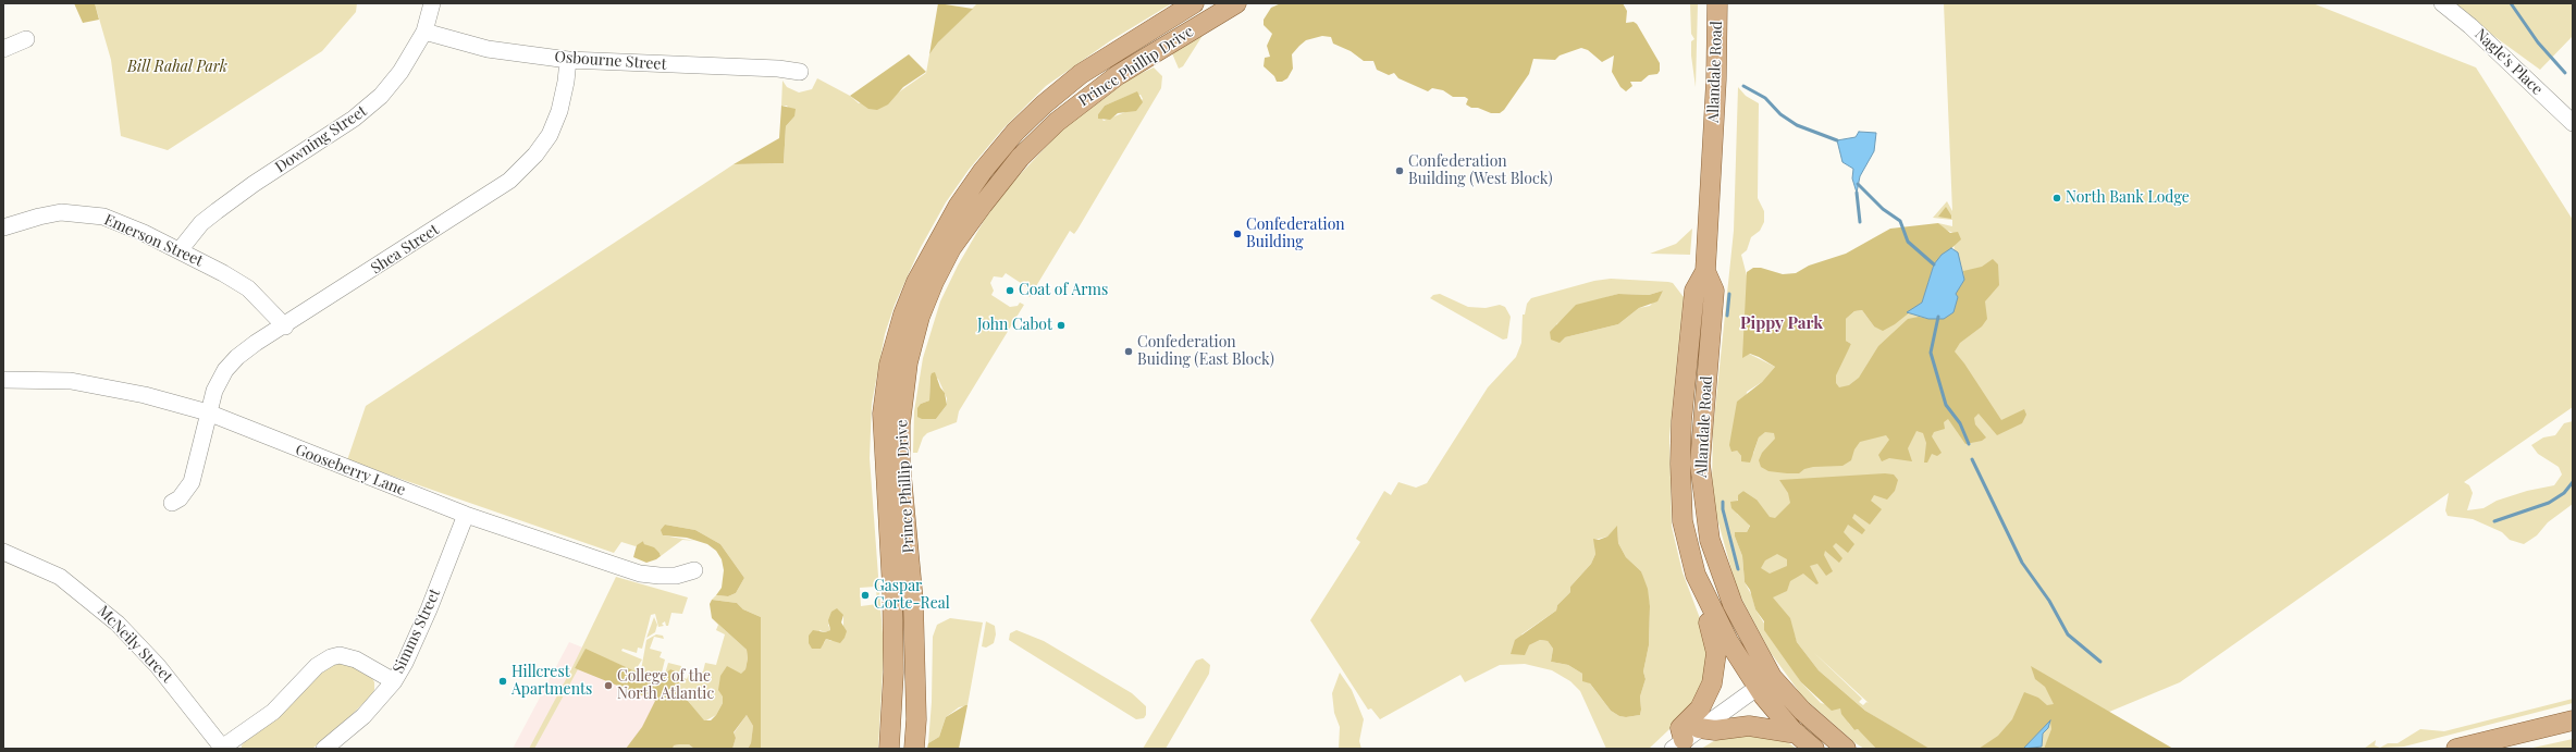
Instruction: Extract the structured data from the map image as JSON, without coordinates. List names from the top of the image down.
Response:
{
  "streets": {
    "main road": ["Prince Phillip Drive", "Allandale Road"],
    "street": [
      "Osbourne Street",
      "Nagle's Place",
      "Downing Street",
      "Emerson Street",
      "Shea Street",
      "Gooseberry Lane",
      "Simms Street",
      "McNeily Street"
    ]
  },
  "crossings": [
    ["Osbourne Street", "Downing Street"],
    ["Osbourne Street", "Shea Street"],
    ["Downing Street", "Emerson Street"],
    ["Emerson Street", "Shea Street"],
    ["Shea Street", "Gooseberry Lane"],
    ["Gooseberry Lane", "Simms Street"]
  ],
  "districts": ["Pippy Park"],
  "parks": ["Bill Rahal Park"],
  "places": [
    "Confederation Building (West Block)",
    "North Bank Lodge",
    "Confederation Building",
    "Coat of Arms",
    "John Cabot",
    "Confederation Buiding (East Block)",
    "Gaspar Corte-Real",
    "Hillcrest Apartments",
    "College of the North Atlantic"
  ]
}
